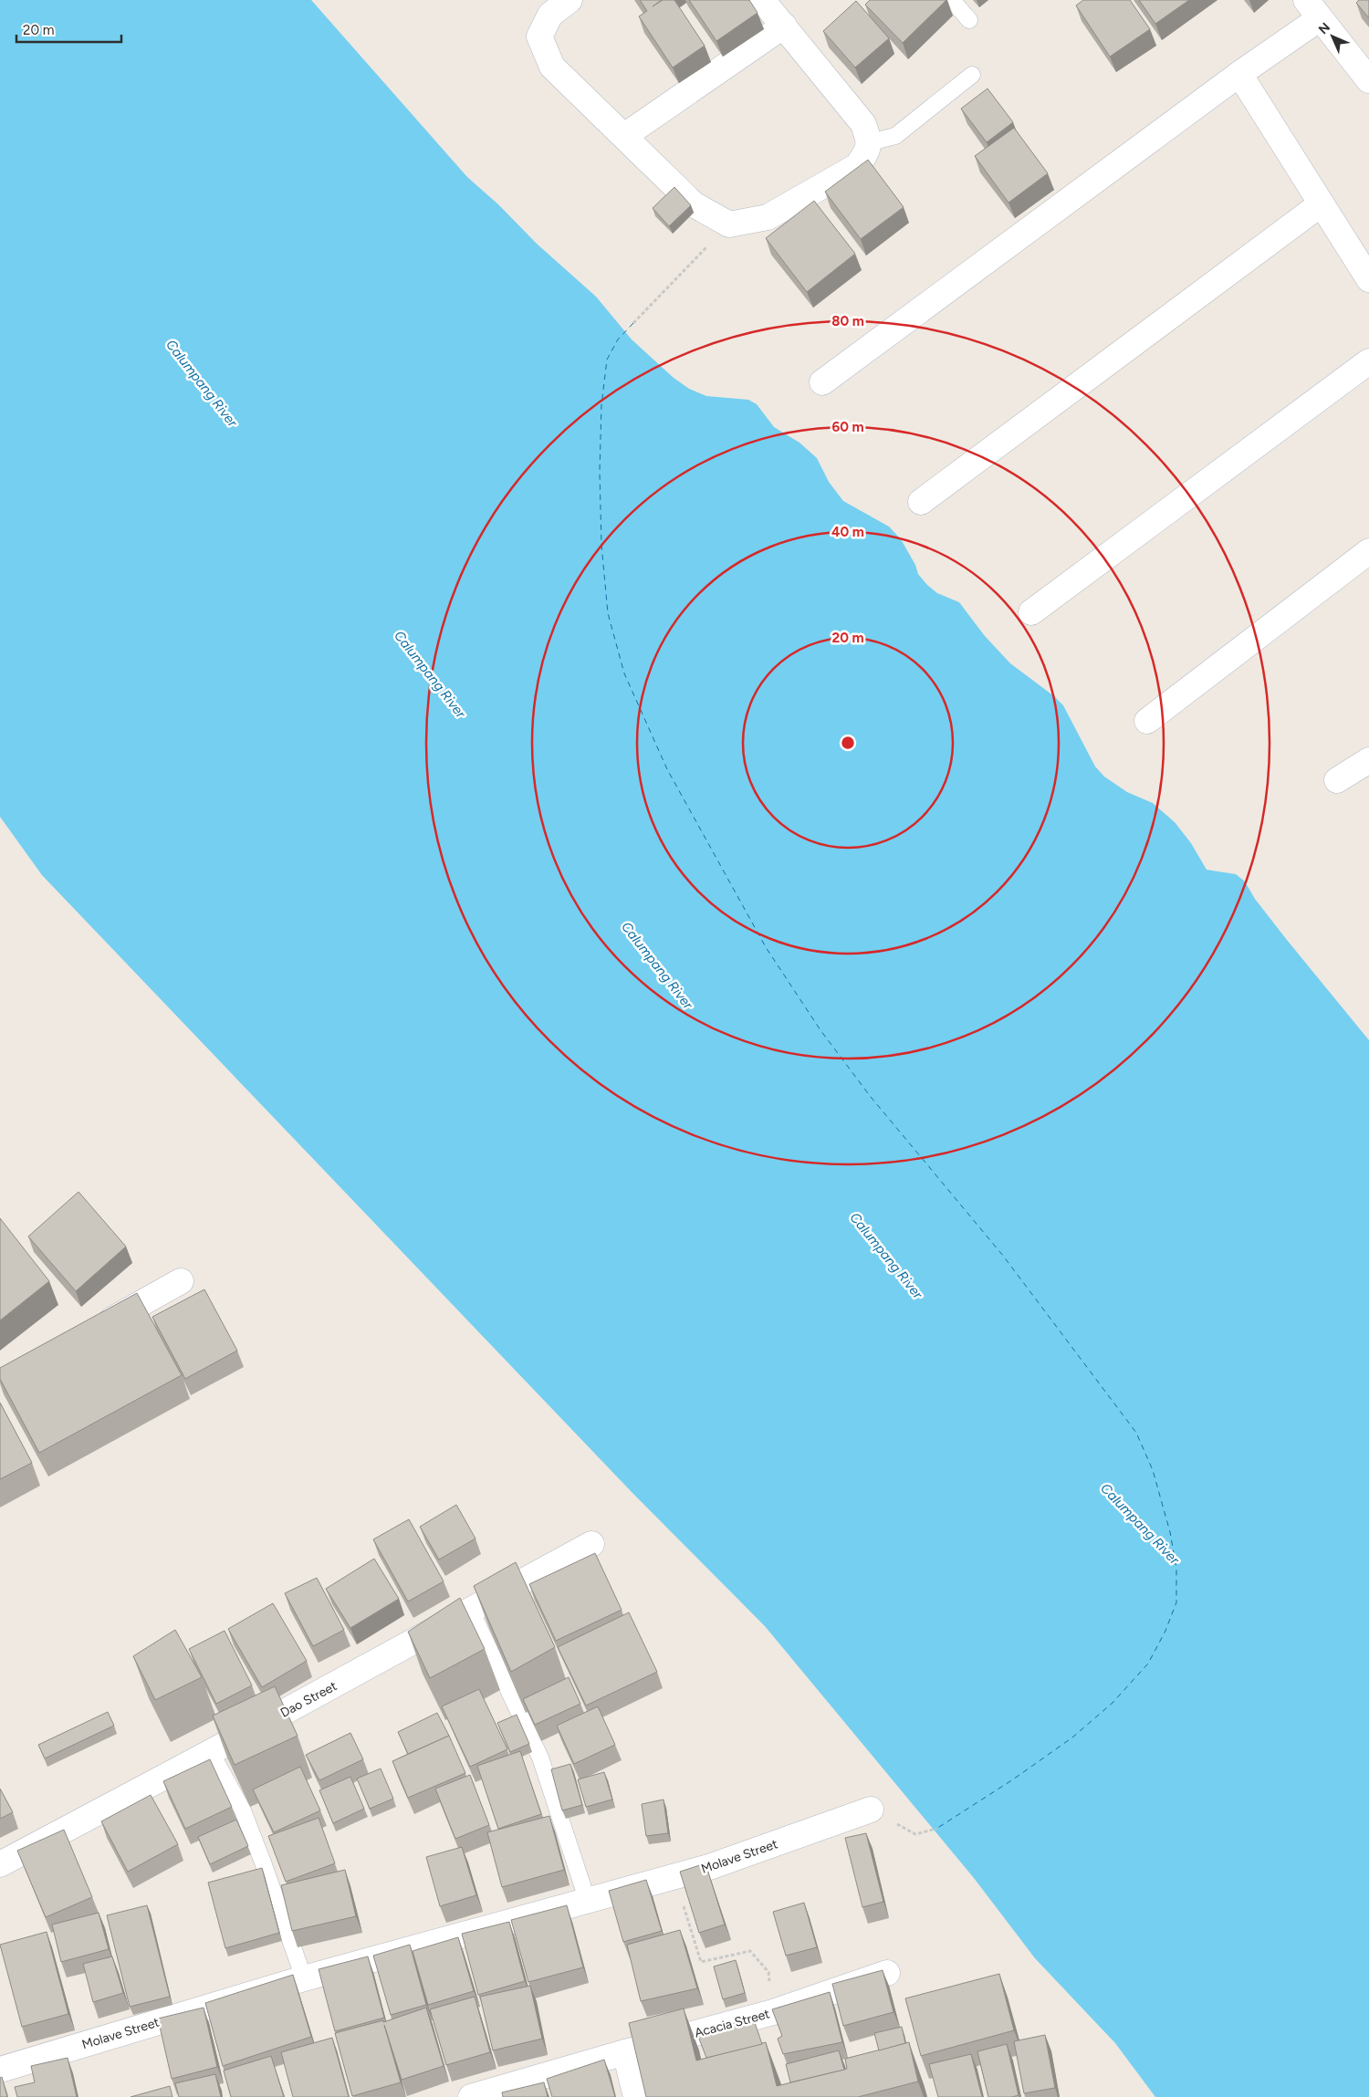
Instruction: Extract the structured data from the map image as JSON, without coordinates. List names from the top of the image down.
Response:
{
  "streets": {
    "street": ["Dao Street", "Molave Street", "Acacia Street"]
  },
  "water": ["Calumpang River"],
  "scale_bar": "20 m",
  "north": "top left",
  "rings": [
    "80 m",
    "60 m",
    "40 m",
    "20 m"
  ]
}
